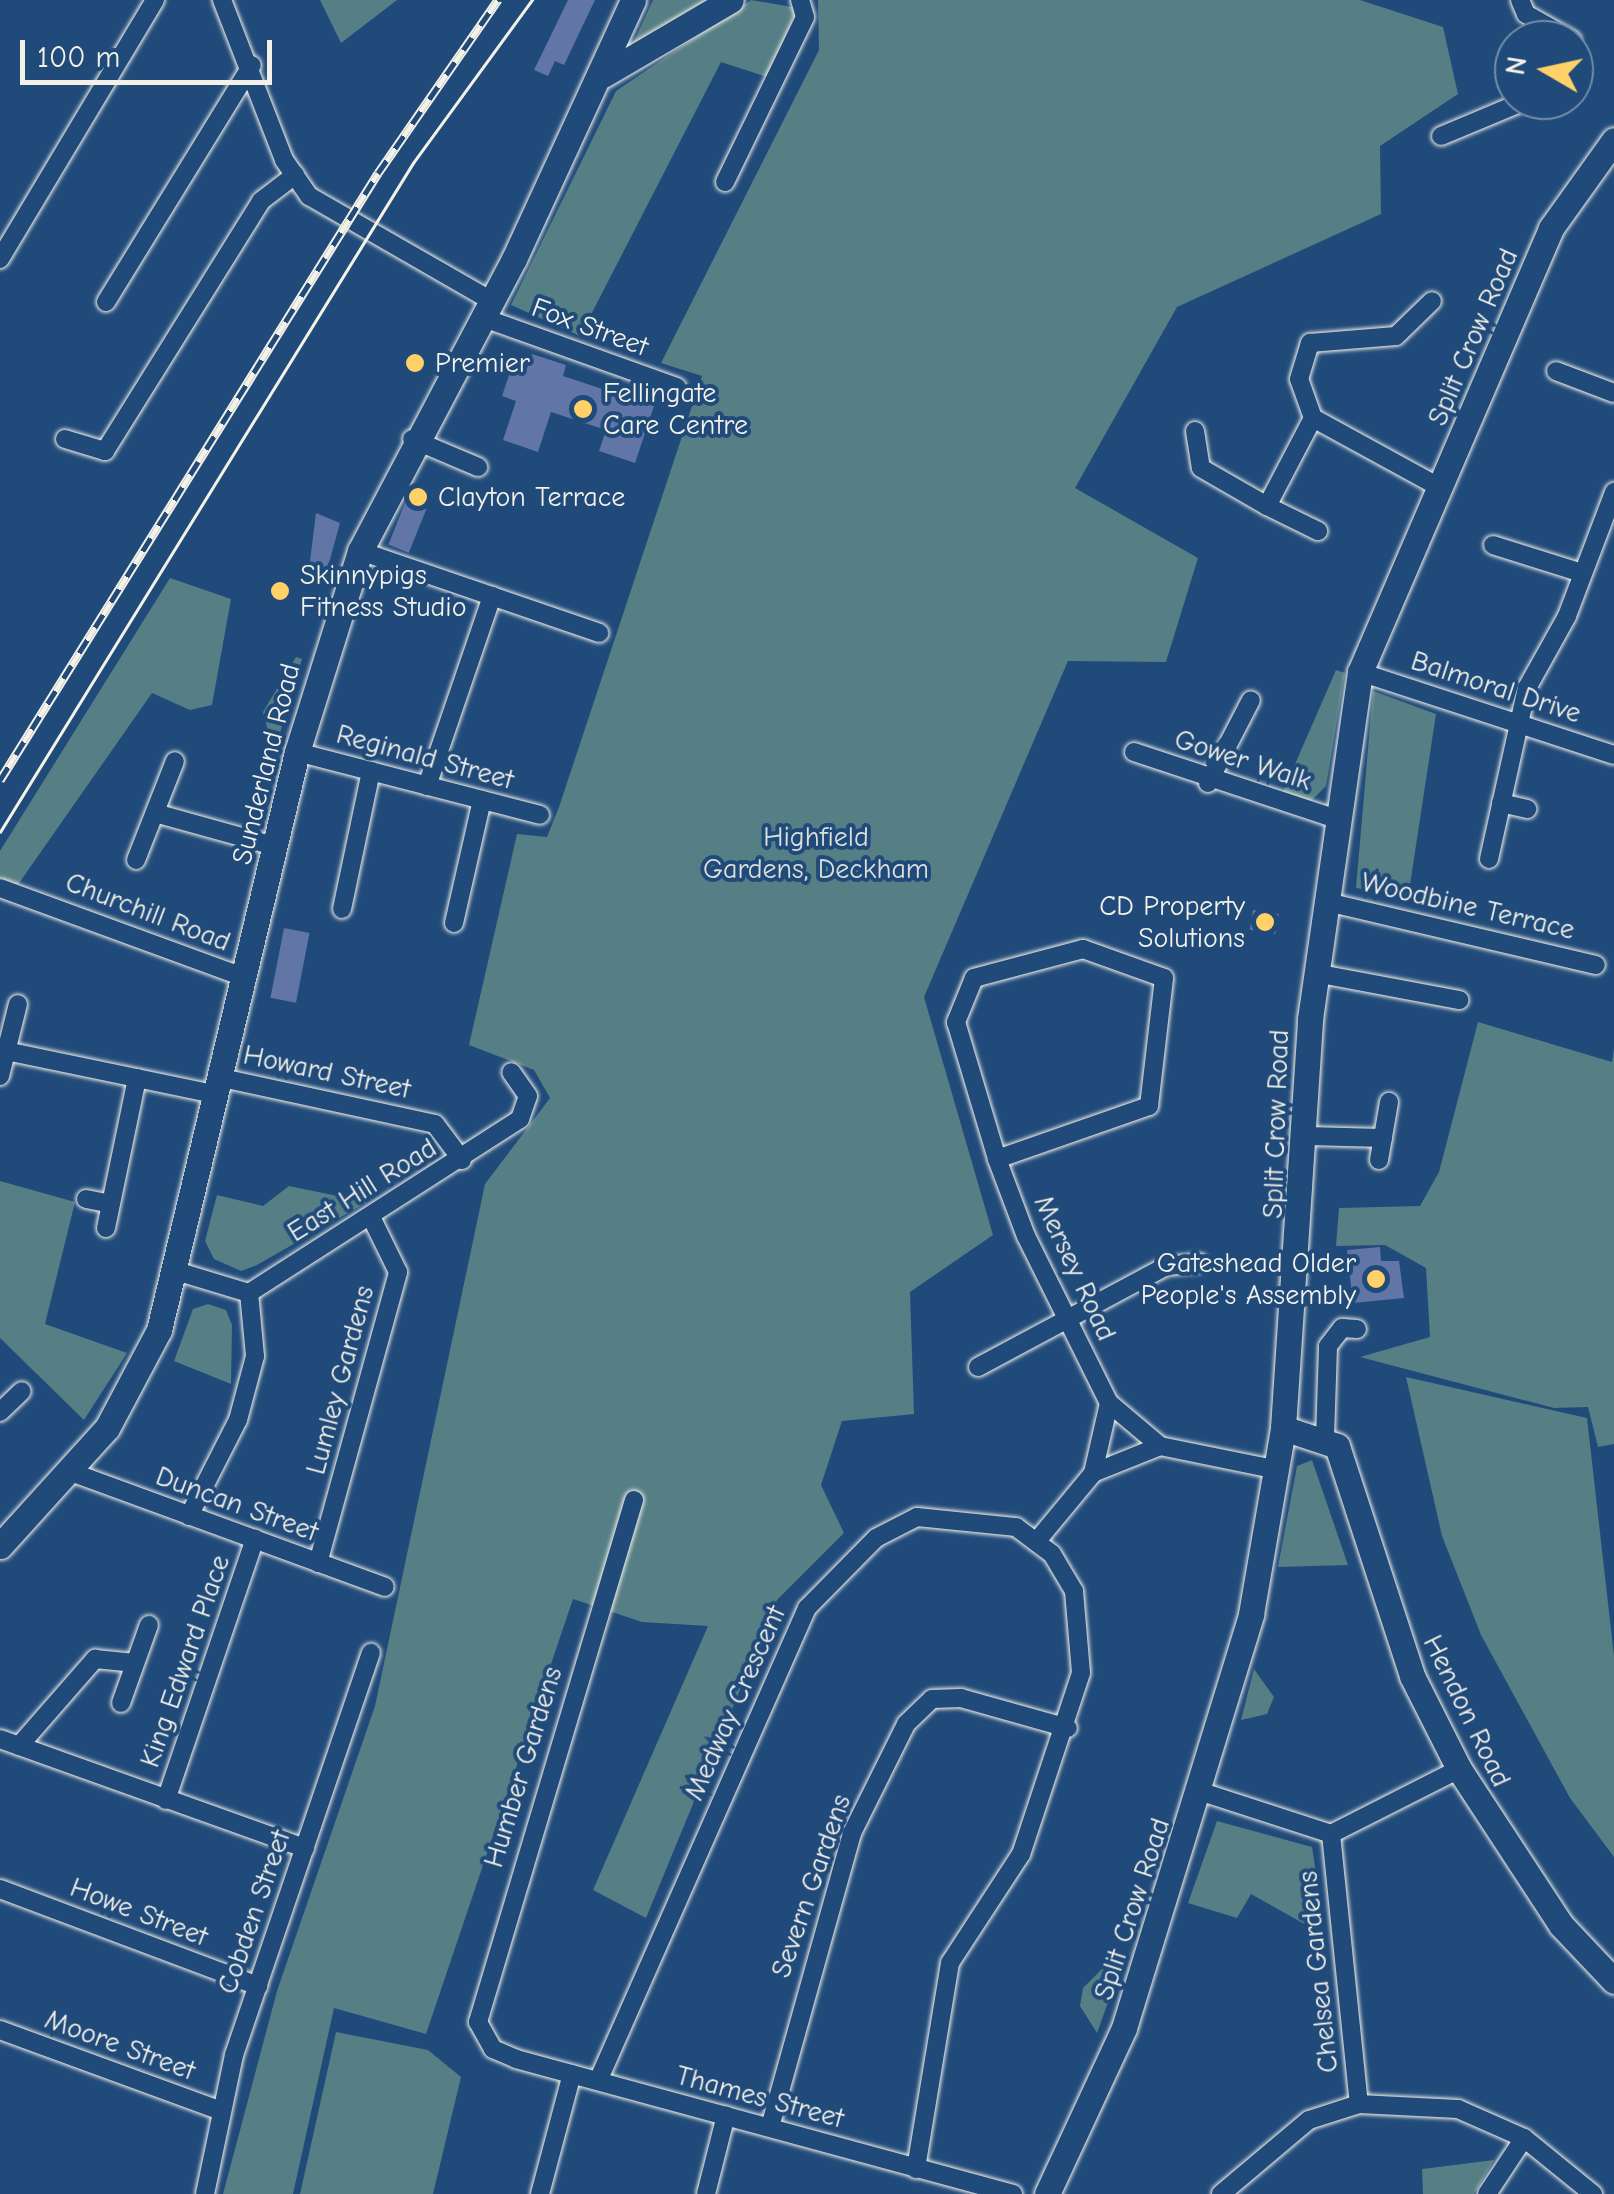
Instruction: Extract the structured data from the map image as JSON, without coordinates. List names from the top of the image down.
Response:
{
  "streets": {
    "street": [
      "Fox Street",
      "Split Crow Road",
      "Balmoral Drive",
      "Reginald Street",
      "Gower Walk",
      "Sunderland Road",
      "Woodbine Terrace",
      "Churchill Road",
      "Howard Street",
      "East Hill Road",
      "Mersey Road",
      "Lumley Gardens",
      "Duncan Street",
      "King Edward Place",
      "Medway Crescent",
      "Hendon Road",
      "Humber Gardens",
      "Severn Gardens",
      "Howe Street",
      "Cobden Street",
      "Chelsea Gardens",
      "Moore Street",
      "Thames Street"
    ]
  },
  "crossings": [
    ["Fox Street", "Sunderland Road"],
    ["Split Crow Road", "Balmoral Drive"],
    ["Split Crow Road", "Gower Walk"],
    ["Split Crow Road", "Woodbine Terrace"],
    ["Split Crow Road", "Mersey Road"],
    ["Reginald Street", "Sunderland Road"],
    ["Sunderland Road", "Churchill Road"],
    ["Sunderland Road", "Howard Street"],
    ["Sunderland Road", "Duncan Street"],
    ["Howard Street", "East Hill Road"],
    ["East Hill Road", "Lumley Gardens"],
    ["Lumley Gardens", "Duncan Street"],
    ["Duncan Street", "King Edward Place"],
    ["Medway Crescent", "Thames Street"],
    ["Humber Gardens", "Thames Street"],
    ["Severn Gardens", "Thames Street"],
    ["Howe Street", "Cobden Street"],
    ["Cobden Street", "Moore Street"]
  ],
  "parks": ["Highfield Gardens, Deckham"],
  "places": [
    "Premier",
    "Fellingate Care Centre",
    "Clayton Terrace",
    "Skinnypigs Fitness Studio",
    "CD Property Solutions",
    "Gateshead Older People's Assembly"
  ],
  "scale_bar": "100 m",
  "north": "left"
}
